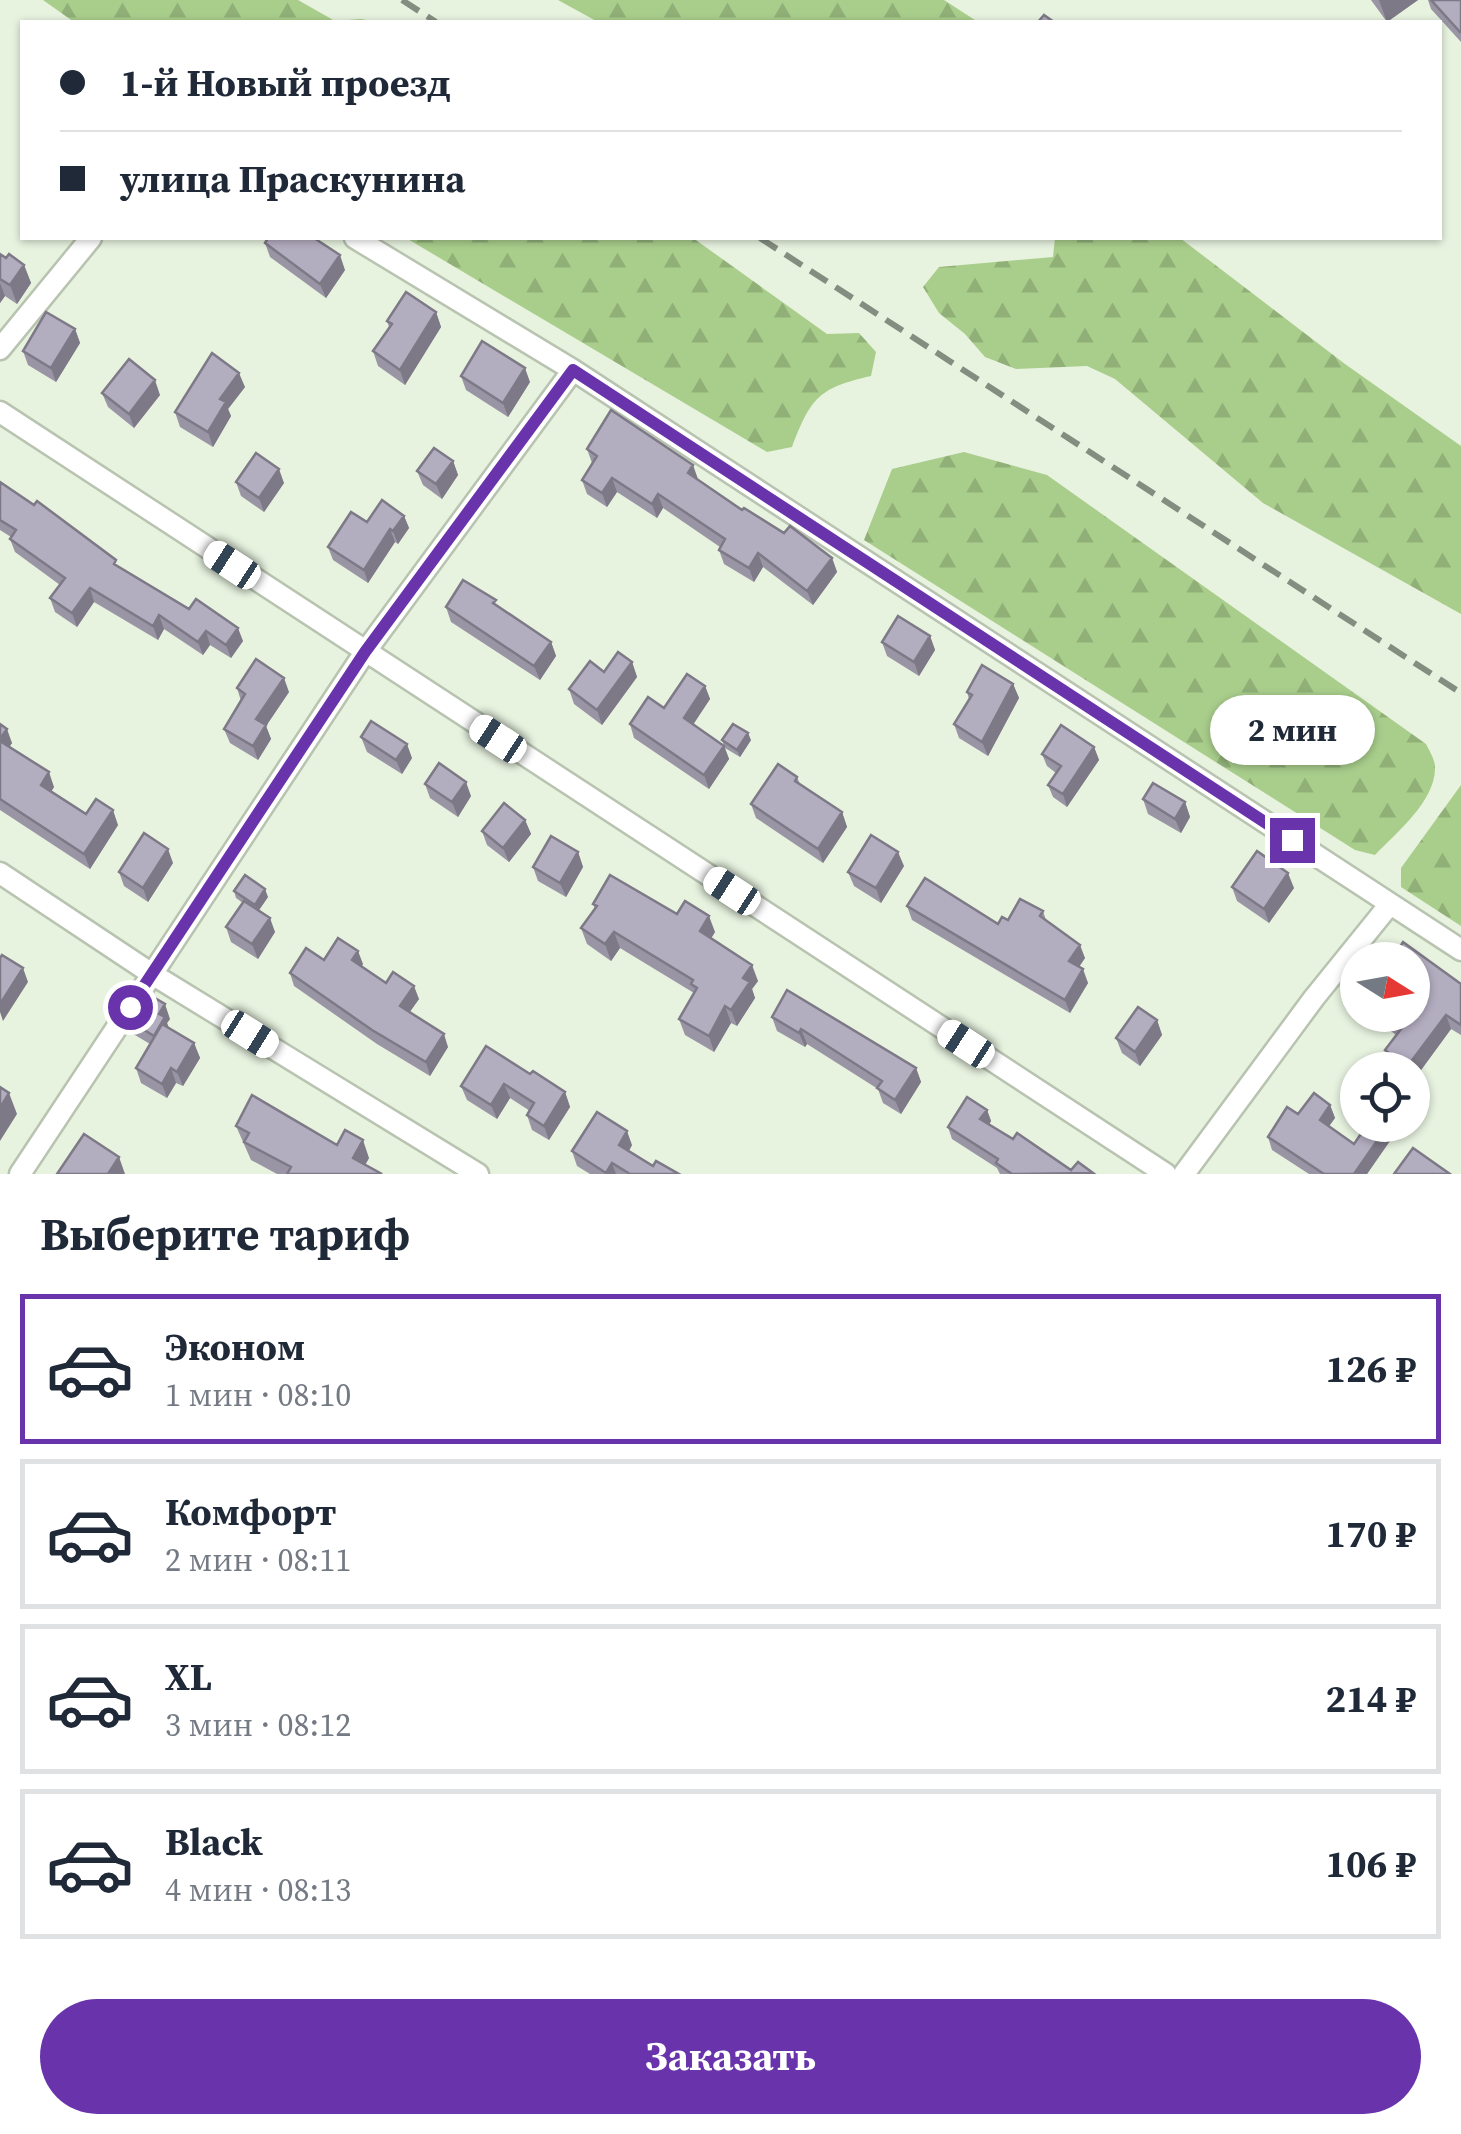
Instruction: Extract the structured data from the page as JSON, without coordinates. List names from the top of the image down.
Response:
{
  "north": "right",
  "page": {
    "banner": ["1-й Новый проезд", "улица Праскунина"],
    "bubble": "2 мин",
    "heading": "Выберите тариф",
    "list": [
      {
        "name": "Эконом",
        "note": "1 мин · 08:10",
        "value": "126 ₽"
      },
      {
        "name": "Комфорт",
        "note": "2 мин · 08:11",
        "value": "170 ₽"
      },
      {
        "name": "XL",
        "note": "3 мин · 08:12",
        "value": "214 ₽"
      },
      {
        "name": "Black",
        "note": "4 мин · 08:13",
        "value": "106 ₽"
      }
    ],
    "buttons": "Заказать"
  }
}
